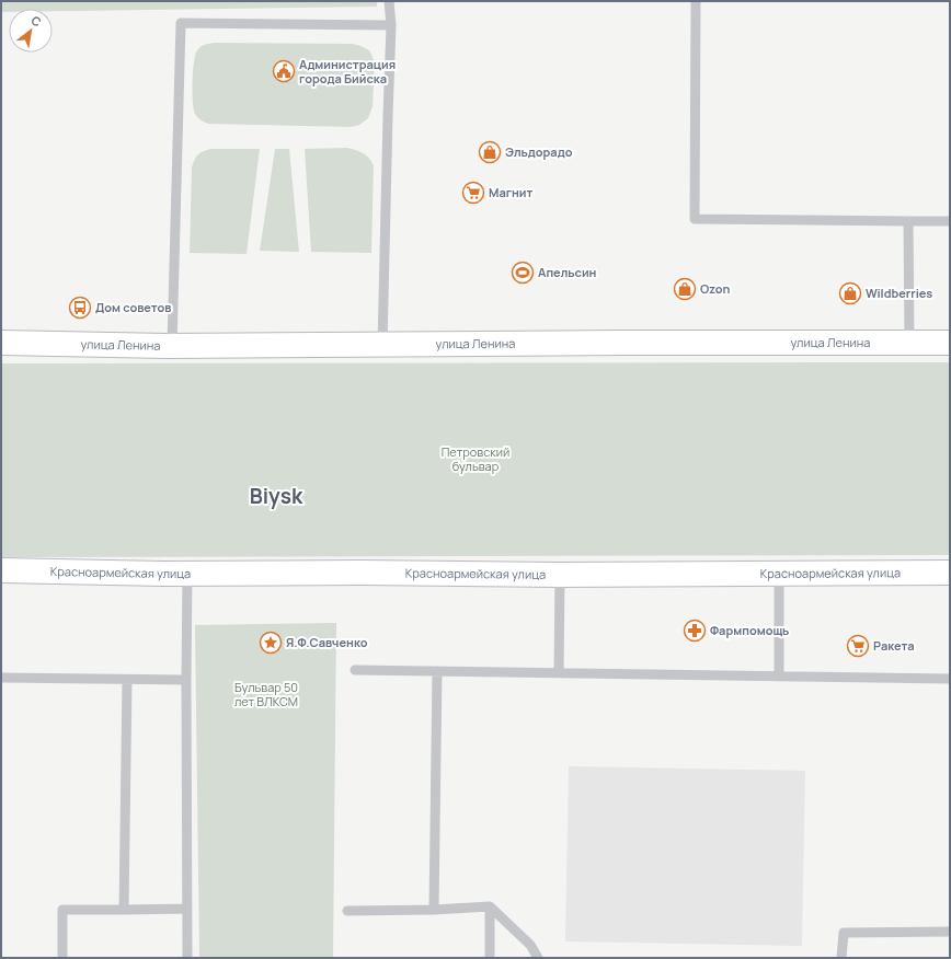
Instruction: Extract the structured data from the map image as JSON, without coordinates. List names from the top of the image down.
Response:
{
  "streets": {
    "main road": ["улица Ленина", "Красноармейская улица"]
  },
  "districts": ["Biysk"],
  "parks": ["Петровский бульвар", "Бульвар 50 лет ВЛКСМ"],
  "places": {
    "public building": ["Администрация города Бийска"],
    "shop": ["Эльдорадо", "Ozon", "Wildberries"],
    "supermarket": ["Магнит", "Ракета"],
    "sports": ["Апельсин"],
    "bus stop": ["Дом советов"],
    "pharmacy": ["Фармпомощь"],
    "place": ["Я.Ф.Савченко"]
  },
  "north": "top right"
}
